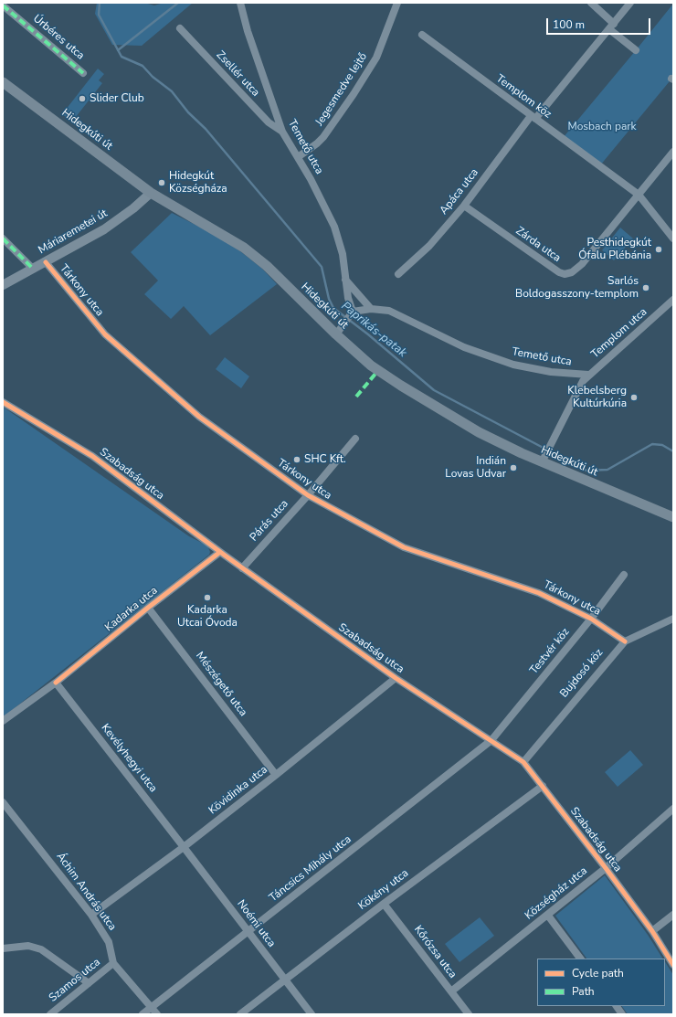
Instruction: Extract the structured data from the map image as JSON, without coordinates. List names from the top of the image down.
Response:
{
  "streets": {
    "main road": ["Hidegkúti út"],
    "street": [
      "Úrbéres utca",
      "Zsellér utca",
      "Jegesmedve lejtő",
      "Templom köz",
      "Temető utca",
      "Apáca utca",
      "Máriaremetei út",
      "Zárda utca",
      "Tárkony utca",
      "Templom utca",
      "Szabadság utca",
      "Párás utca",
      "Kadarka utca",
      "Testvér köz",
      "Bujdosó köz",
      "Mészégető utca",
      "Kevélyhegyi utca",
      "Kövidinka utca",
      "Táncsics Mihály utca",
      "Kökény utca",
      "Áchim András utca",
      "Községház utca",
      "Noémi utca",
      "Kőrózsa utca",
      "Szamos utca"
    ]
  },
  "crossings": [
    ["Zsellér utca", "Temető utca"],
    ["Jegesmedve lejtő", "Temető utca"],
    ["Templom köz", "Apáca utca"],
    ["Templom köz", "Zárda utca"],
    ["Hidegkúti út", "Máriaremetei út"],
    ["Hidegkúti út", "Templom utca"],
    ["Temető utca", "Templom utca"],
    ["Apáca utca", "Zárda utca"],
    ["Máriaremetei út", "Tárkony utca"],
    ["Tárkony utca", "Párás utca"],
    ["Tárkony utca", "Testvér köz"],
    ["Tárkony utca", "Bujdosó köz"],
    ["Szabadság utca", "Párás utca"],
    ["Szabadság utca", "Kadarka utca"],
    ["Szabadság utca", "Testvér köz"],
    ["Szabadság utca", "Bujdosó köz"],
    ["Szabadság utca", "Kövidinka utca"],
    ["Szabadság utca", "Táncsics Mihály utca"],
    ["Szabadság utca", "Kökény utca"],
    ["Szabadság utca", "Községház utca"],
    ["Kadarka utca", "Mészégető utca"],
    ["Kadarka utca", "Kevélyhegyi utca"],
    ["Testvér köz", "Táncsics Mihály utca"],
    ["Mészégető utca", "Kövidinka utca"],
    ["Kevélyhegyi utca", "Kövidinka utca"],
    ["Kevélyhegyi utca", "Noémi utca"],
    ["Kövidinka utca", "Áchim András utca"],
    ["Kövidinka utca", "Noémi utca"],
    ["Táncsics Mihály utca", "Áchim András utca"],
    ["Táncsics Mihály utca", "Noémi utca"],
    ["Kökény utca", "Noémi utca"],
    ["Kökény utca", "Kőrózsa utca"],
    ["Áchim András utca", "Szamos utca"],
    ["Községház utca", "Kőrózsa utca"]
  ],
  "water": ["Paprikás-patak"],
  "parks": ["Mosbach park"],
  "places": [
    "Slider Club",
    "Hidegkút Községháza",
    "Pesthidegkút Ófalu Plébánia",
    "Sarlós Boldogasszony-templom",
    "Klebelsberg Kultúrkúria",
    "SHC Kft.",
    "Indián Lovas Udvar",
    "Kadarka Utcai Óvoda"
  ],
  "legend": ["Cycle path", "Path"],
  "scale_bar": "100 m"
}
